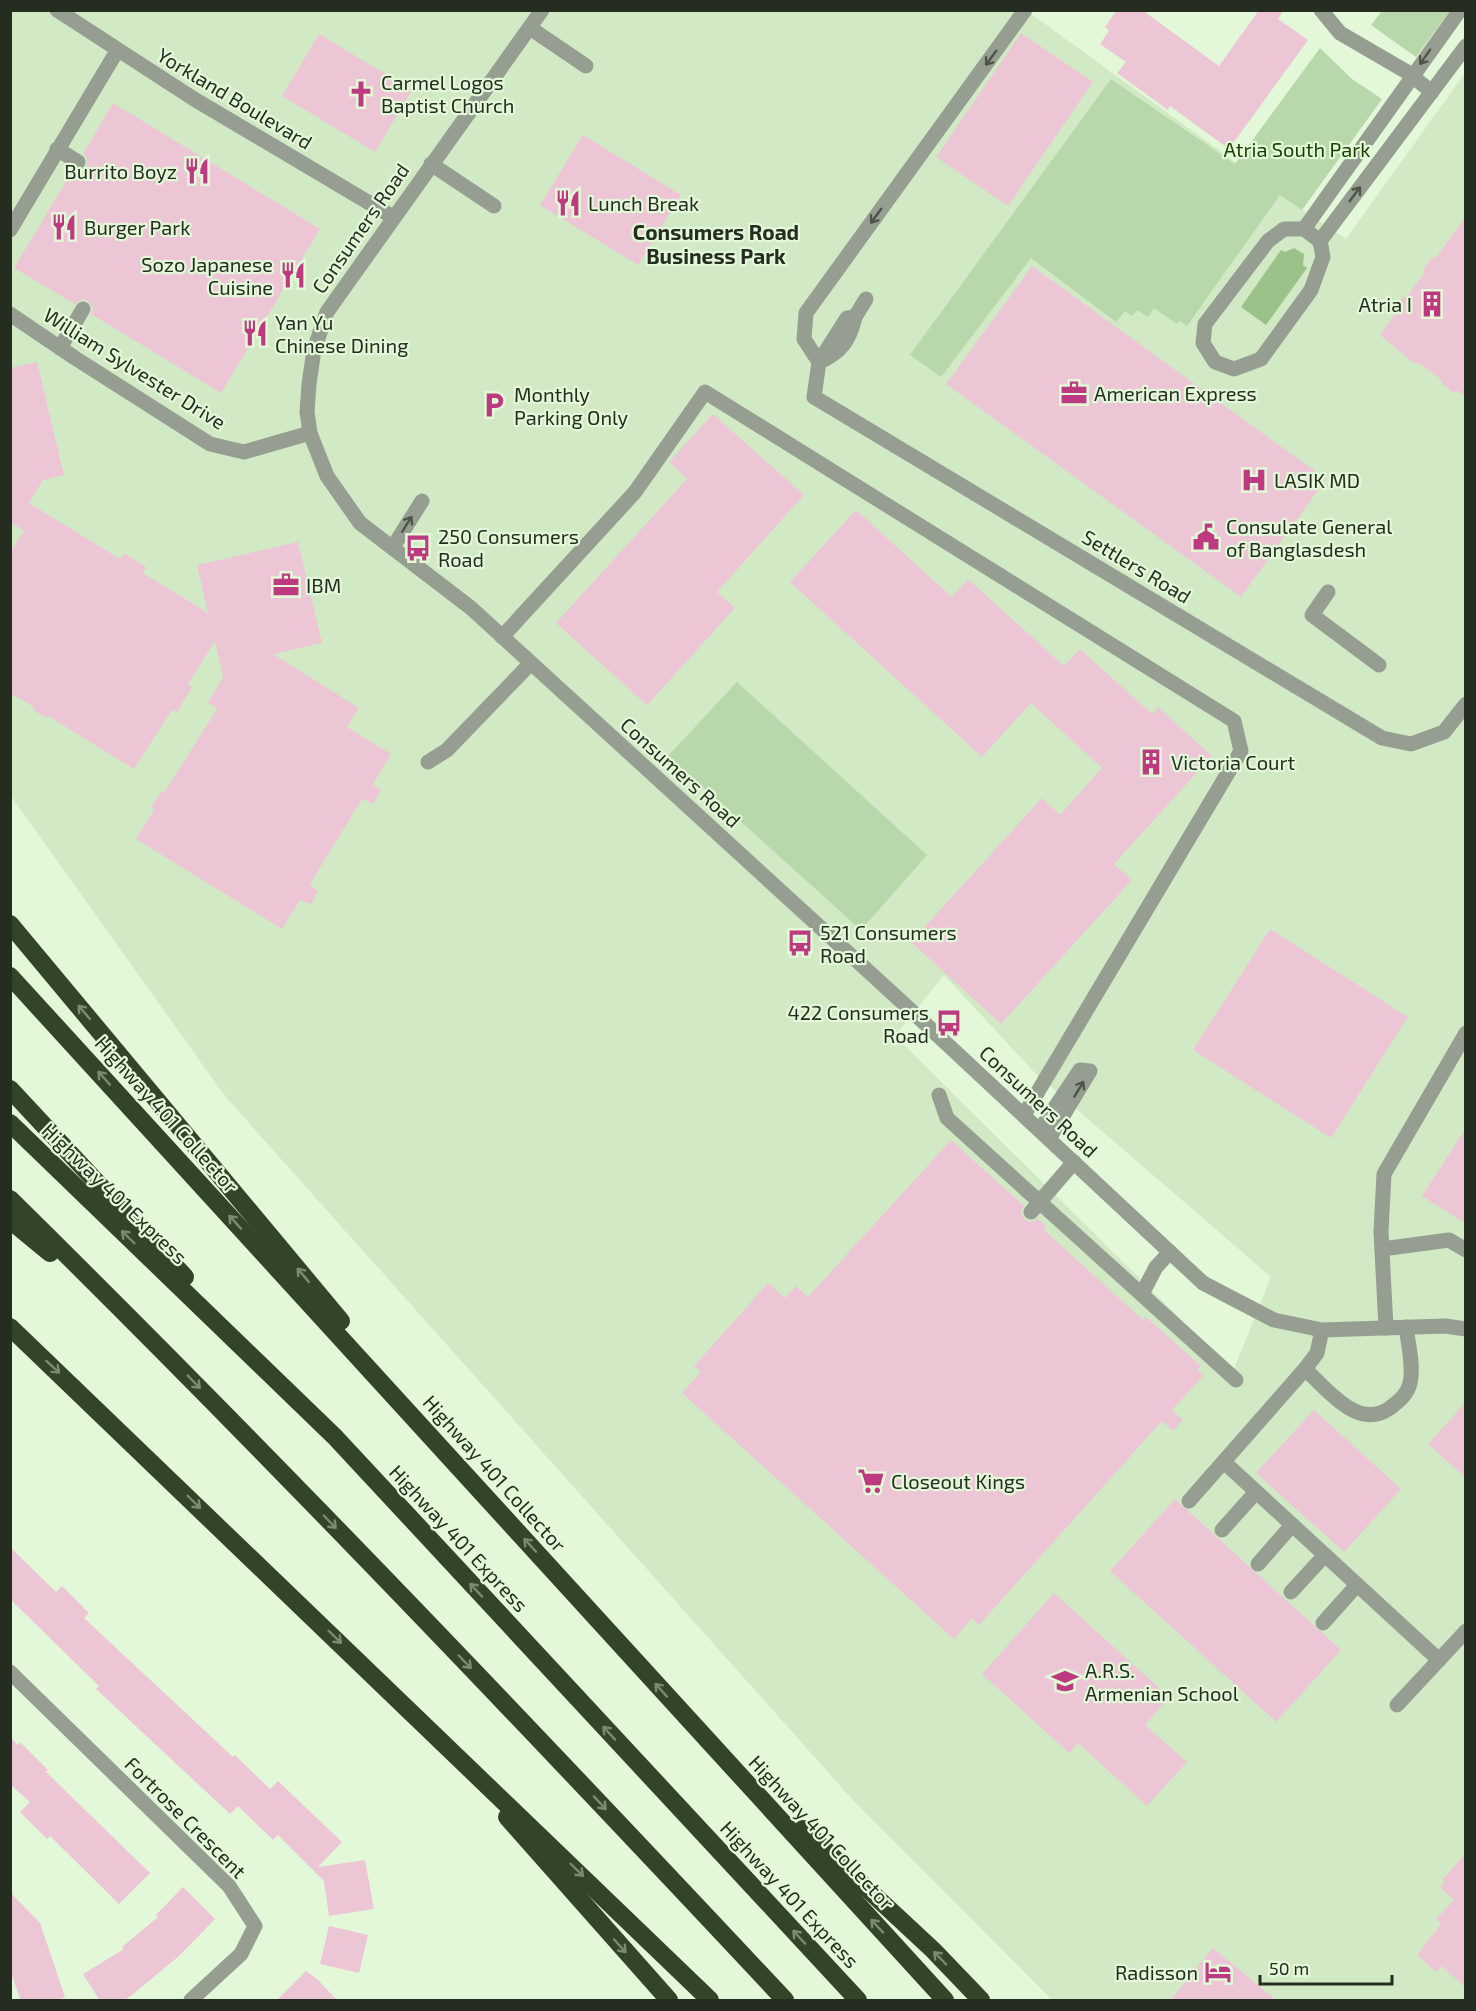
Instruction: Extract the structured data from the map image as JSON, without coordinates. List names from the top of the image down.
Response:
{
  "streets": {
    "highway": ["Highway 401 Collector", "Highway 401 Express"],
    "street": [
      "Yorkland Boulevard",
      "Consumers Road",
      "William Sylvester Drive",
      "Settlers Road",
      "Fortrose Crescent"
    ]
  },
  "crossings": [
    ["Yorkland Boulevard", "Consumers Road"],
    ["Consumers Road", "William Sylvester Drive"]
  ],
  "districts": ["Consumers Road Business Park"],
  "parks": ["Atria South Park"],
  "places": {
    "church": ["Carmel Logos Baptist Church"],
    "restaurant": [
      "Burrito Boyz",
      "Lunch Break",
      "Burger Park",
      "Sozo Japanese Cuisine",
      "Yan Yu Chinese Dining"
    ],
    "building": ["Atria I", "Victoria Court"],
    "office": ["American Express", "IBM"],
    "parking": ["Monthly Parking Only"],
    "hospital": ["LASIK MD"],
    "public building": ["Consulate General of Banglasdesh"],
    "bus stop": ["250 Consumers Road", "521 Consumers Road", "422 Consumers Road"],
    "supermarket": ["Closeout Kings"],
    "school or university": ["A.R.S. Armenian School"],
    "hotel": ["Radisson"]
  },
  "scale_bar": "50 m"
}
